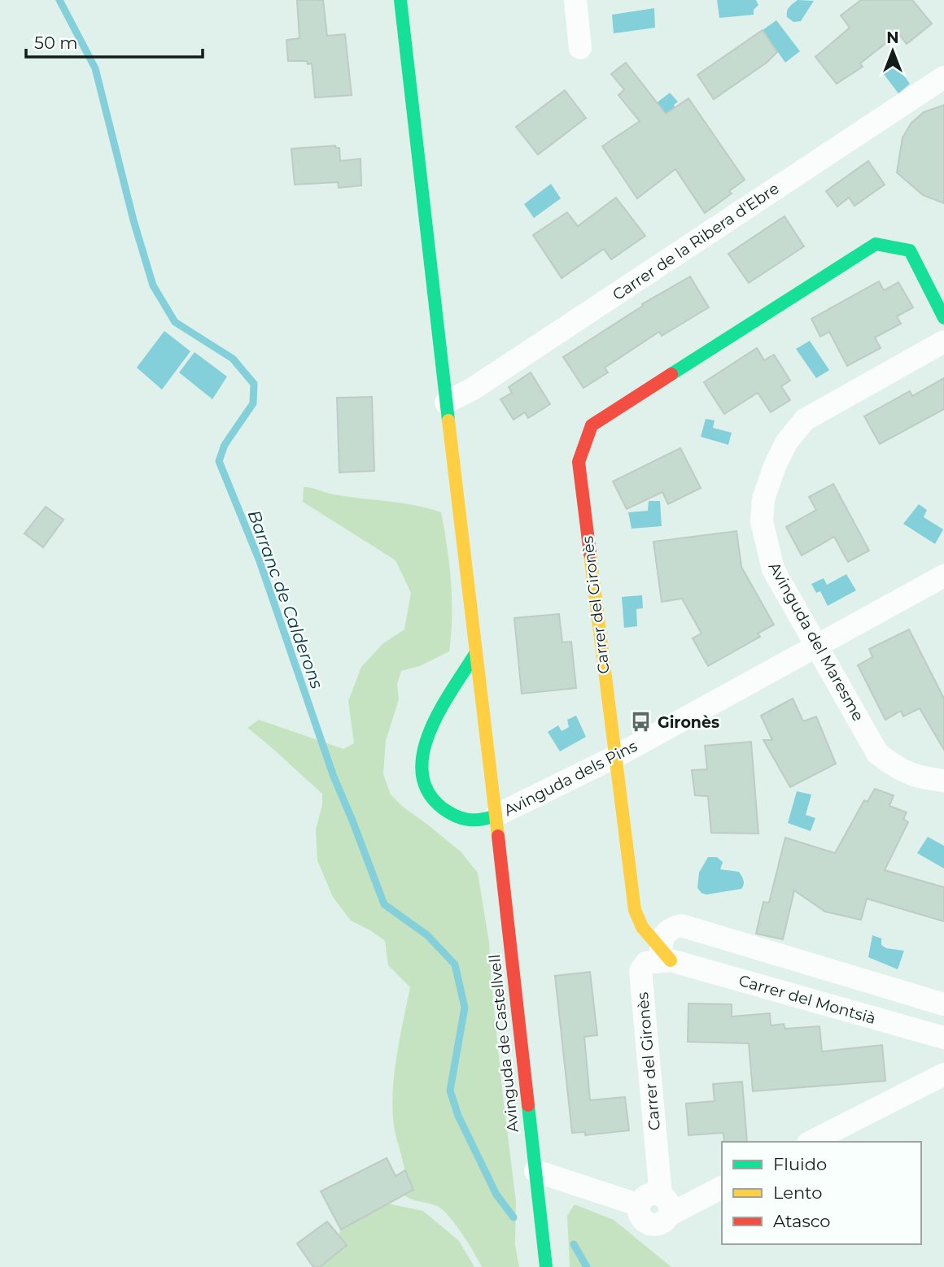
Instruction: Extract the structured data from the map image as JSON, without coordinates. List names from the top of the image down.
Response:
{
  "streets": {
    "street": [
      "Carrer de la Ribera d'Ebre",
      "Carrer del Gironès",
      "Avinguda del Maresme",
      "Avinguda dels Pins",
      "Carrer del Montsià",
      "Avinguda de Castellvell"
    ]
  },
  "crossings": [
    ["Carrer de la Ribera d'Ebre", "Avinguda de Castellvell"],
    ["Carrer del Gironès", "Avinguda dels Pins"],
    ["Carrer del Gironès", "Carrer del Montsià"],
    ["Avinguda del Maresme", "Avinguda dels Pins"],
    ["Avinguda dels Pins", "Avinguda de Castellvell"]
  ],
  "water": ["Barranc de Calderons"],
  "places": {
    "bus stop": ["Gironès"]
  },
  "legend": ["Fluido", "Lento", "Atasco"],
  "scale_bar": "50 m",
  "north": "top"
}
